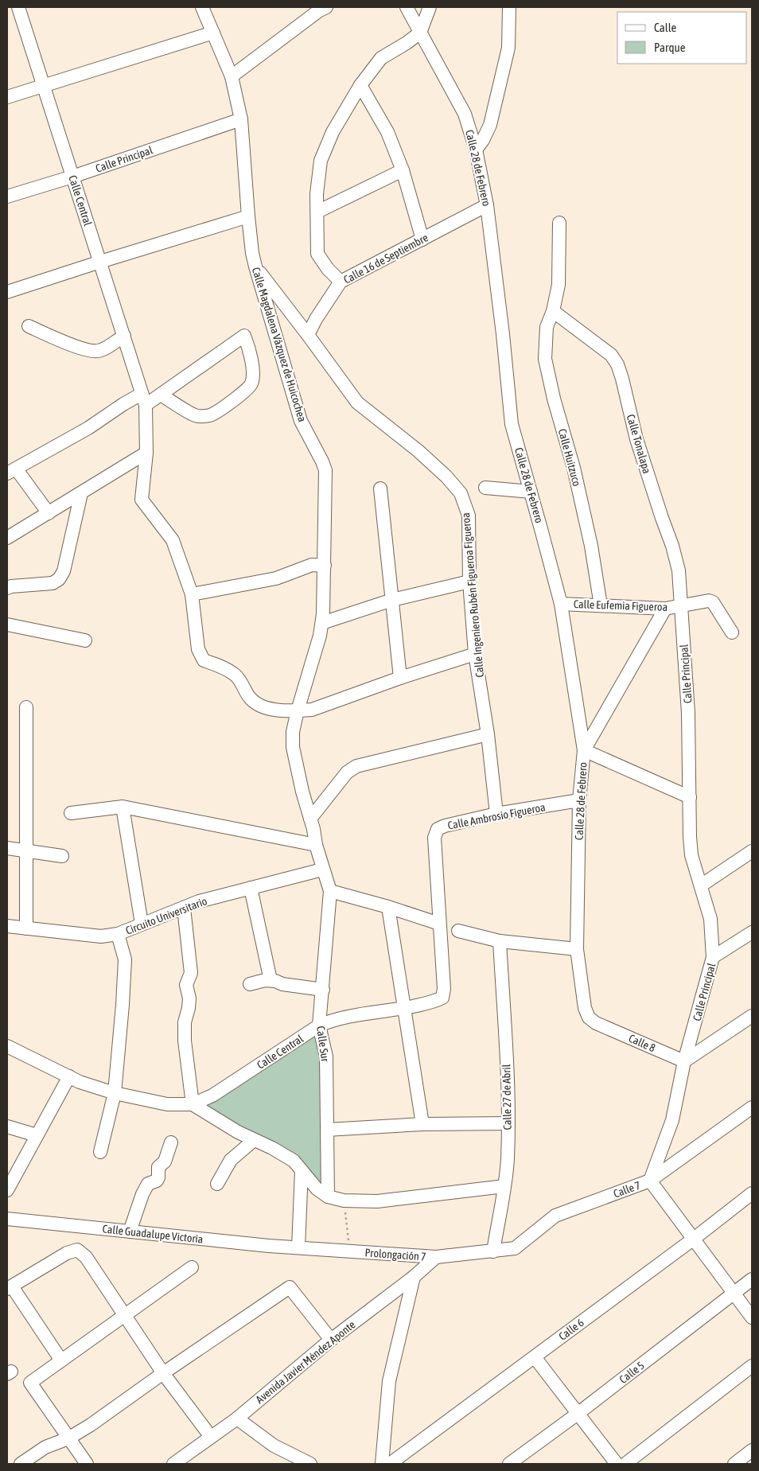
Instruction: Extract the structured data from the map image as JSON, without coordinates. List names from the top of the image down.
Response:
{
  "streets": {
    "street": [
      "Calle Principal",
      "Calle 28 de Febrero",
      "Calle Central",
      "Calle 16 de Septiembre",
      "Calle Magdalena Vázquez de Huicochea",
      "Calle Tonalapa",
      "Calle Huitzuco",
      "Calle Ingeniero Rubén Figueroa Figueroa",
      "Calle Eufemia Figueroa",
      "Calle Ambrosio Figueroa",
      "Circuito Universitario",
      "Calle 8",
      "Calle Sur",
      "Calle 27 de Abril",
      "Calle 7",
      "Calle Guadalupe Victoria",
      "Prolongación 7",
      "Calle 6",
      "Avenida Javier Méndez Aponte",
      "Calle 5"
    ]
  },
  "crossings": [
    ["Calle Principal", "Calle Central"],
    ["Calle Principal", "Calle Magdalena Vázquez de Huicochea"],
    ["Calle Principal", "Calle Tonalapa"],
    ["Calle Principal", "Calle Eufemia Figueroa"],
    ["Calle Principal", "Calle 8"],
    ["Calle Principal", "Calle 7"],
    ["Calle 28 de Febrero", "Calle 16 de Septiembre"],
    ["Calle 28 de Febrero", "Calle Eufemia Figueroa"],
    ["Calle 28 de Febrero", "Calle Ambrosio Figueroa"],
    ["Calle 28 de Febrero", "Calle 8"],
    ["Calle Central", "Calle Magdalena Vázquez de Huicochea"],
    ["Calle Central", "Calle Ambrosio Figueroa"],
    ["Calle Central", "Calle Sur"],
    ["Calle 16 de Septiembre", "Calle Ingeniero Rubén Figueroa Figueroa"],
    ["Calle Magdalena Vázquez de Huicochea", "Calle Ingeniero Rubén Figueroa Figueroa"],
    ["Calle Magdalena Vázquez de Huicochea", "Circuito Universitario"],
    ["Calle Magdalena Vázquez de Huicochea", "Calle Sur"],
    ["Calle Tonalapa", "Calle Huitzuco"],
    ["Calle Tonalapa", "Calle Eufemia Figueroa"],
    ["Calle Huitzuco", "Calle Eufemia Figueroa"],
    ["Calle Ingeniero Rubén Figueroa Figueroa", "Calle Ambrosio Figueroa"],
    ["Calle 27 de Abril", "Calle 7"],
    ["Calle 27 de Abril", "Prolongación 7"],
    ["Calle 7", "Prolongación 7"],
    ["Calle Guadalupe Victoria", "Prolongación 7"],
    ["Prolongación 7", "Avenida Javier Méndez Aponte"]
  ],
  "legend": ["Calle", "Parque"]
}
